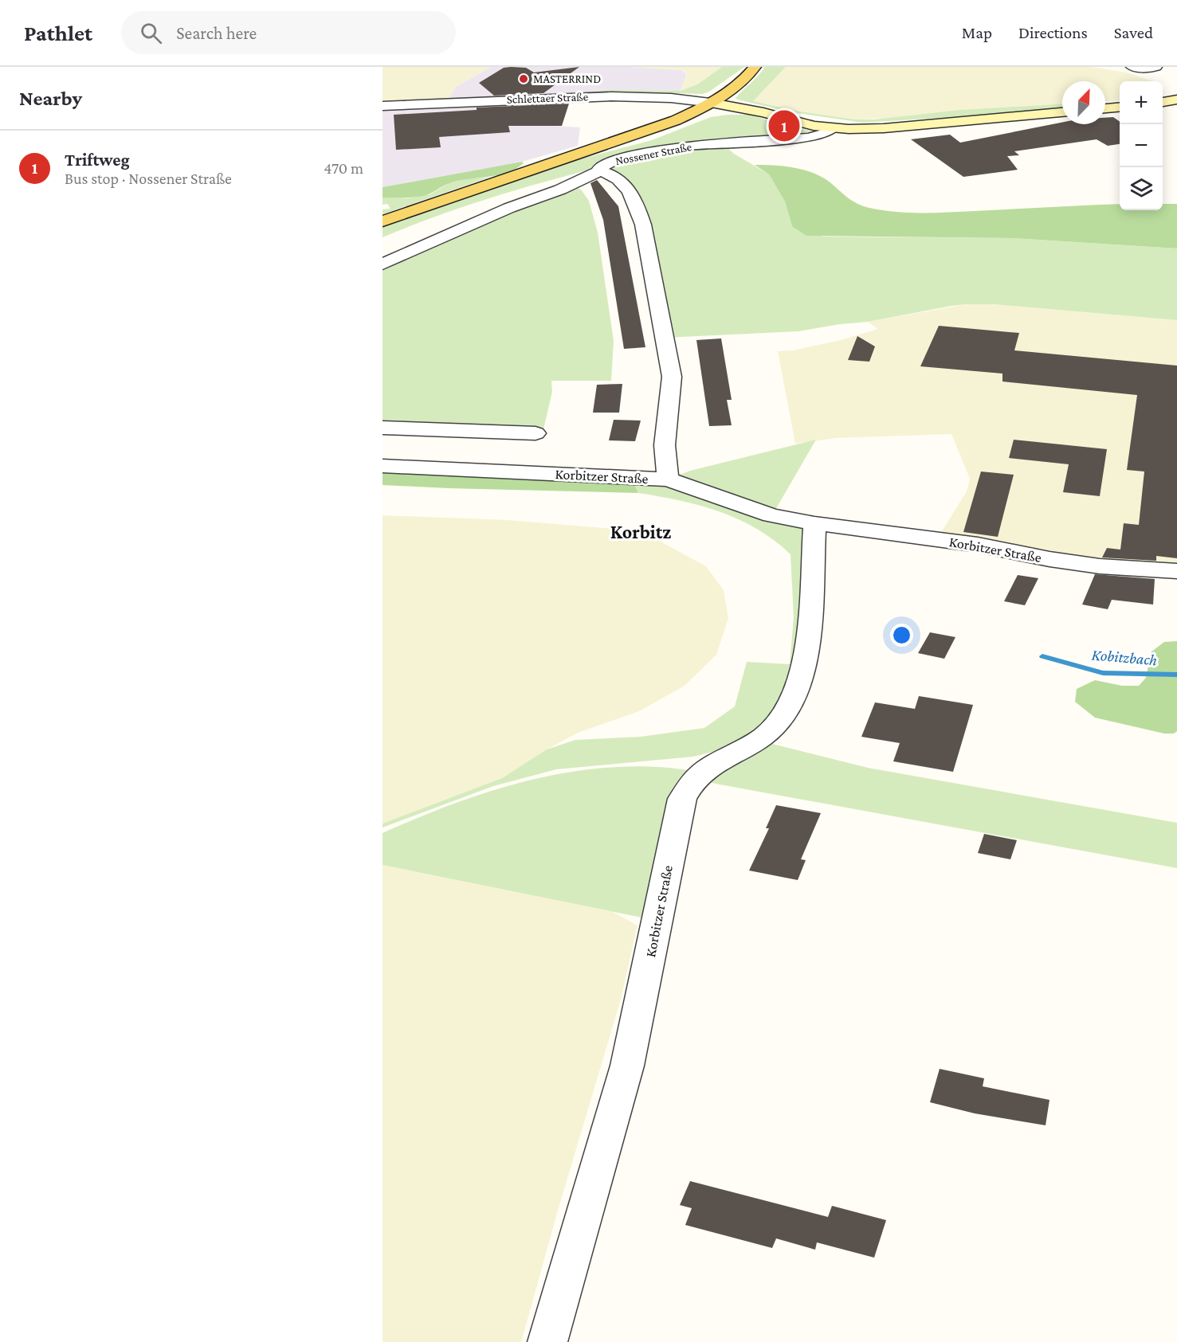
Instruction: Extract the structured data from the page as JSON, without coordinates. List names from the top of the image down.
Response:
{
  "streets": {
    "street": ["Schlettaer Straße", "Nossener Straße", "Korbitzer Straße"]
  },
  "districts": ["Korbitz"],
  "water": ["Kobitzbach"],
  "places": ["MASTERRIND"],
  "north": "top right",
  "page": {
    "header": "Pathlet",
    "search": "Search here",
    "nav": ["Map", "Directions", "Saved"],
    "heading": "Nearby",
    "map_buttons": ["+", "−"],
    "pins": "1",
    "list": [
      {
        "mark": "1",
        "name": "Triftweg",
        "note": "Bus stop · Nossener Straße",
        "value": "470 m"
      }
    ]
  }
}
